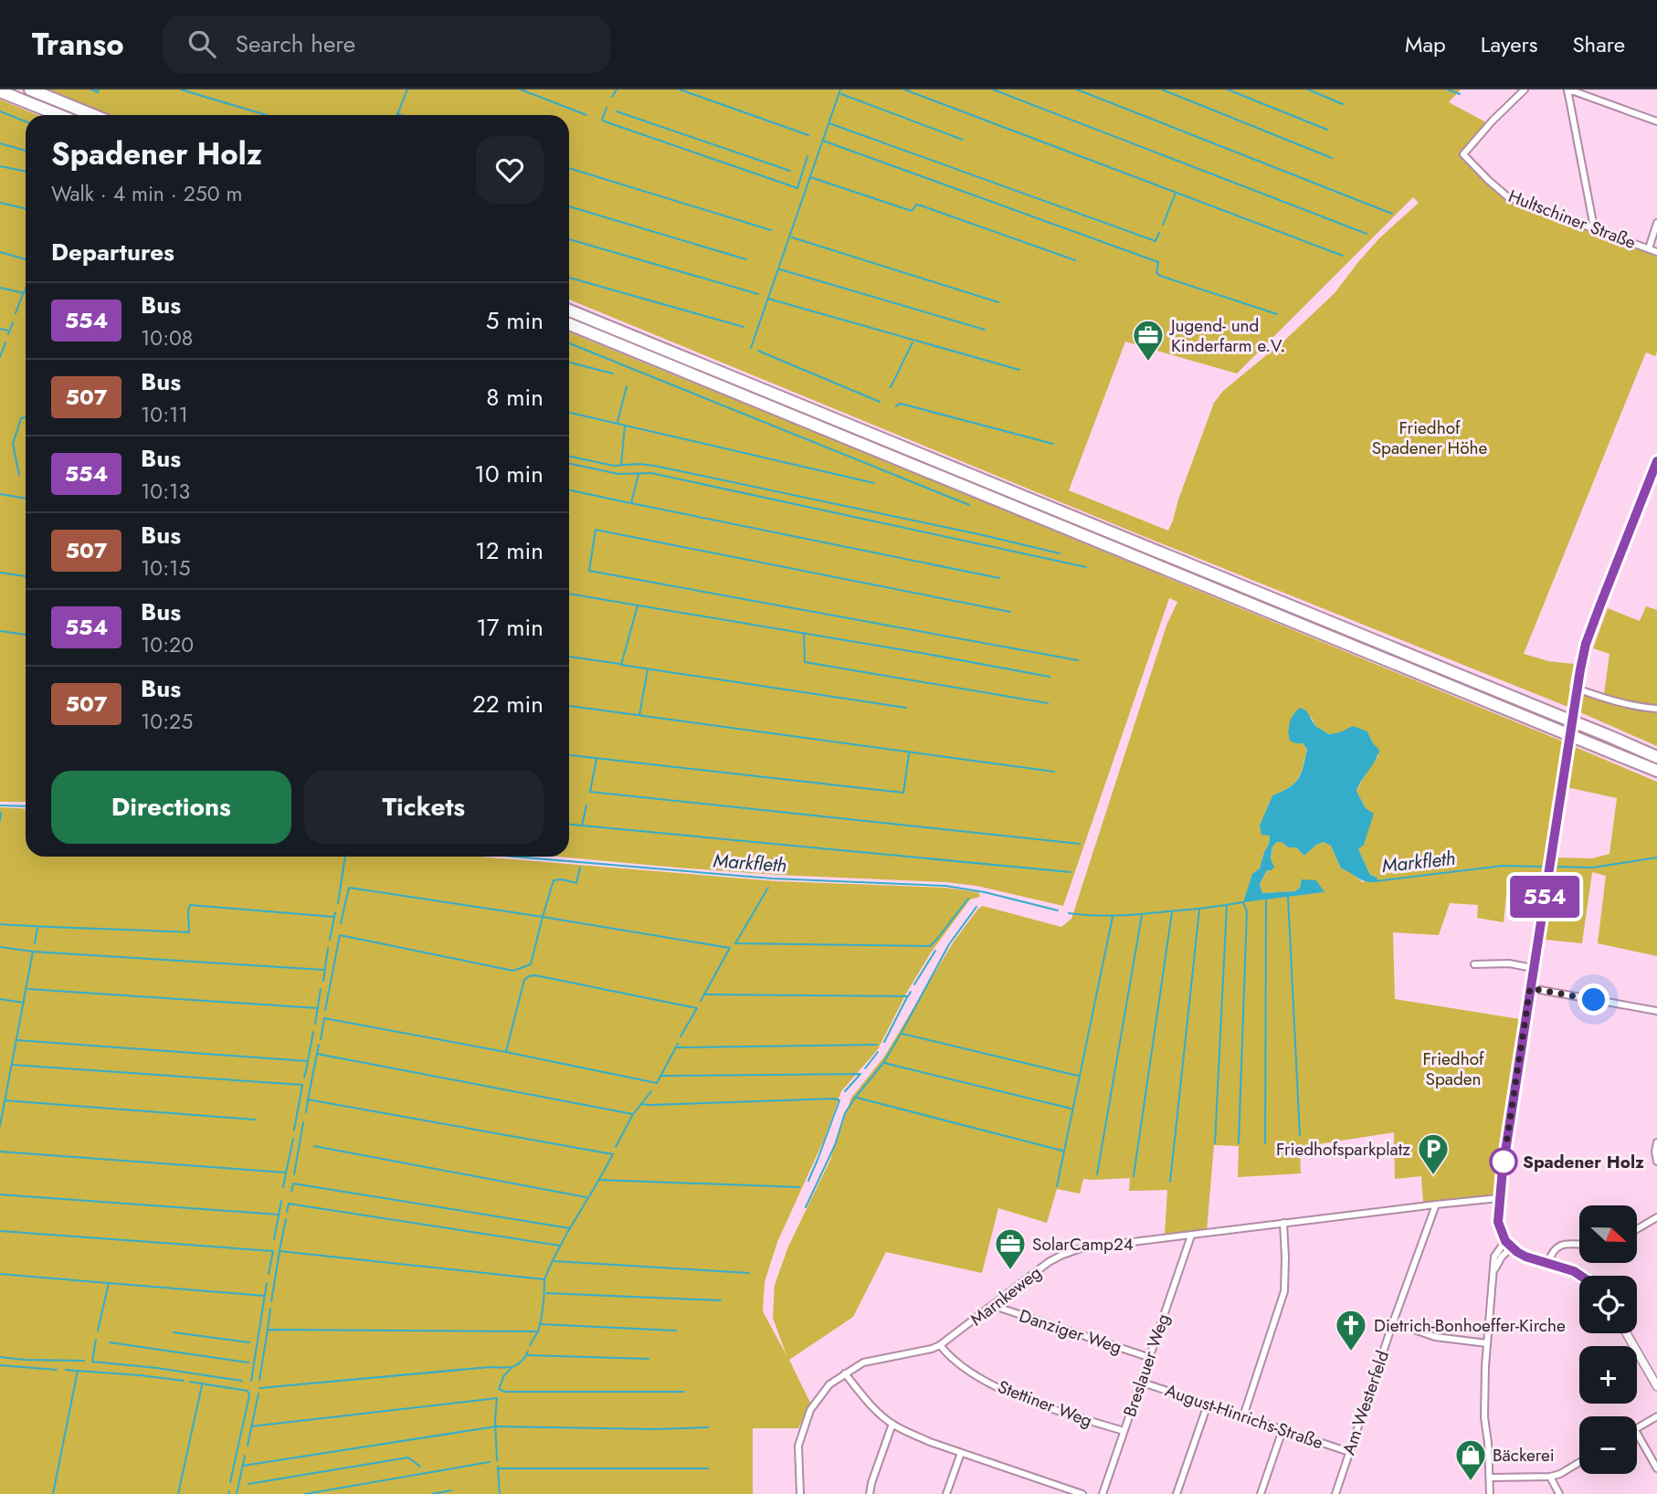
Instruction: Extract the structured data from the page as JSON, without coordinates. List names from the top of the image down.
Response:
{
  "streets": {
    "street": [
      "Hultschiner Straße",
      "Marnkeweg",
      "Danziger Weg",
      "Breslauer Weg",
      "Am Westerfeld",
      "Stettiner Weg",
      "August-Hinrichs-Straße"
    ]
  },
  "crossings": [
    ["Marnkeweg", "Danziger Weg"],
    ["Marnkeweg", "Breslauer Weg"],
    ["Marnkeweg", "Am Westerfeld"],
    ["Marnkeweg", "Stettiner Weg"],
    ["Danziger Weg", "Breslauer Weg"],
    ["Breslauer Weg", "Stettiner Weg"],
    ["Breslauer Weg", "August-Hinrichs-Straße"],
    ["Am Westerfeld", "August-Hinrichs-Straße"]
  ],
  "water": ["Markfleth"],
  "parks": ["Friedhof Spadener Höhe", "Friedhof Spaden"],
  "places": {
    "office": ["Jugend- und Kinderfarm e.V.", "SolarCamp24"],
    "other": ["Spadener Holz"],
    "parking": ["Friedhofsparkplatz"],
    "church": ["Dietrich-Bonhoeffer-Kirche"],
    "shop": ["Bäckerei"]
  },
  "lines": ["bus line 554"],
  "north": "right",
  "page": {
    "header": "Transo",
    "search": "Search here",
    "nav": ["Map", "Layers", "Share"],
    "on_map": "554",
    "heading": [
      ["Spadener Holz", "Walk · 4 min · 250 m"],
      "Departures"
    ],
    "list": [
      {
        "mark": "554",
        "name": "Bus",
        "note": "10:08",
        "value": "5 min"
      },
      {
        "mark": "507",
        "name": "Bus",
        "note": "10:11",
        "value": "8 min"
      },
      {
        "mark": "554",
        "name": "Bus",
        "note": "10:13",
        "value": "10 min"
      },
      {
        "mark": "507",
        "name": "Bus",
        "note": "10:15",
        "value": "12 min"
      },
      {
        "mark": "554",
        "name": "Bus",
        "note": "10:20",
        "value": "17 min"
      },
      {
        "mark": "507",
        "name": "Bus",
        "note": "10:25",
        "value": "22 min"
      }
    ],
    "buttons": ["Directions", "Tickets"],
    "map_buttons": ["+", "−"]
  }
}
